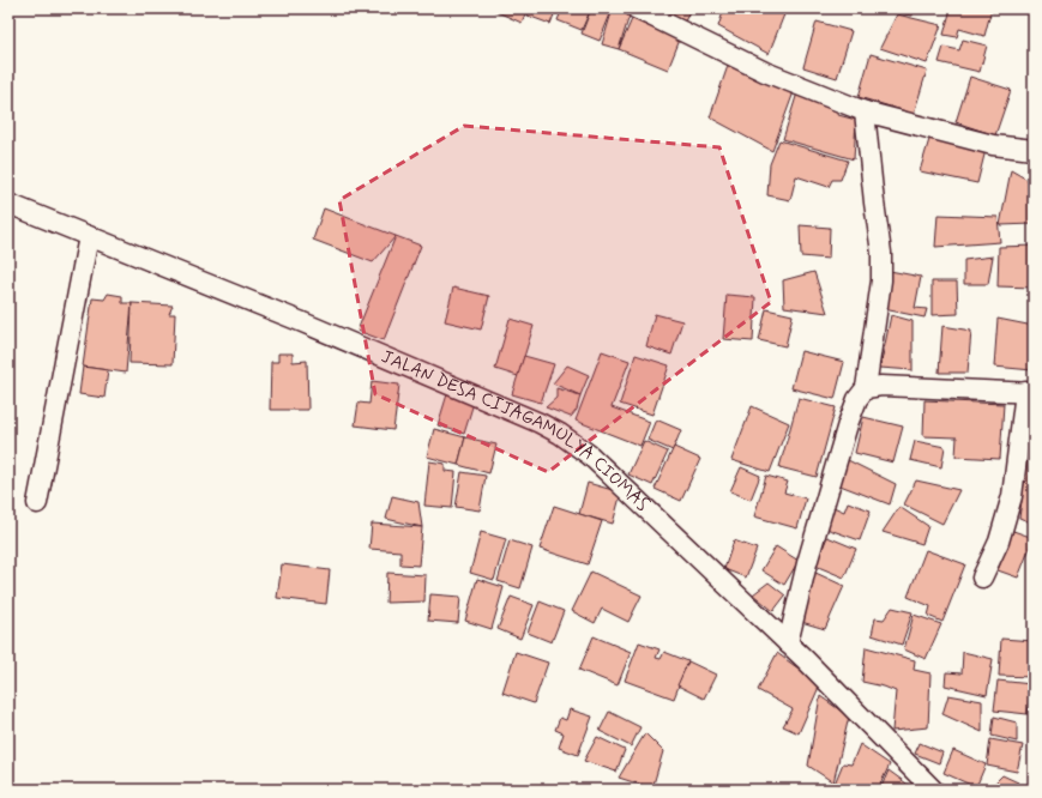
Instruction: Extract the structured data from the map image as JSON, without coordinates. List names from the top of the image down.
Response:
{
  "streets": {
    "street": ["JALAN DESA CIJAGAMULYA CIOMAS"]
  }
}
